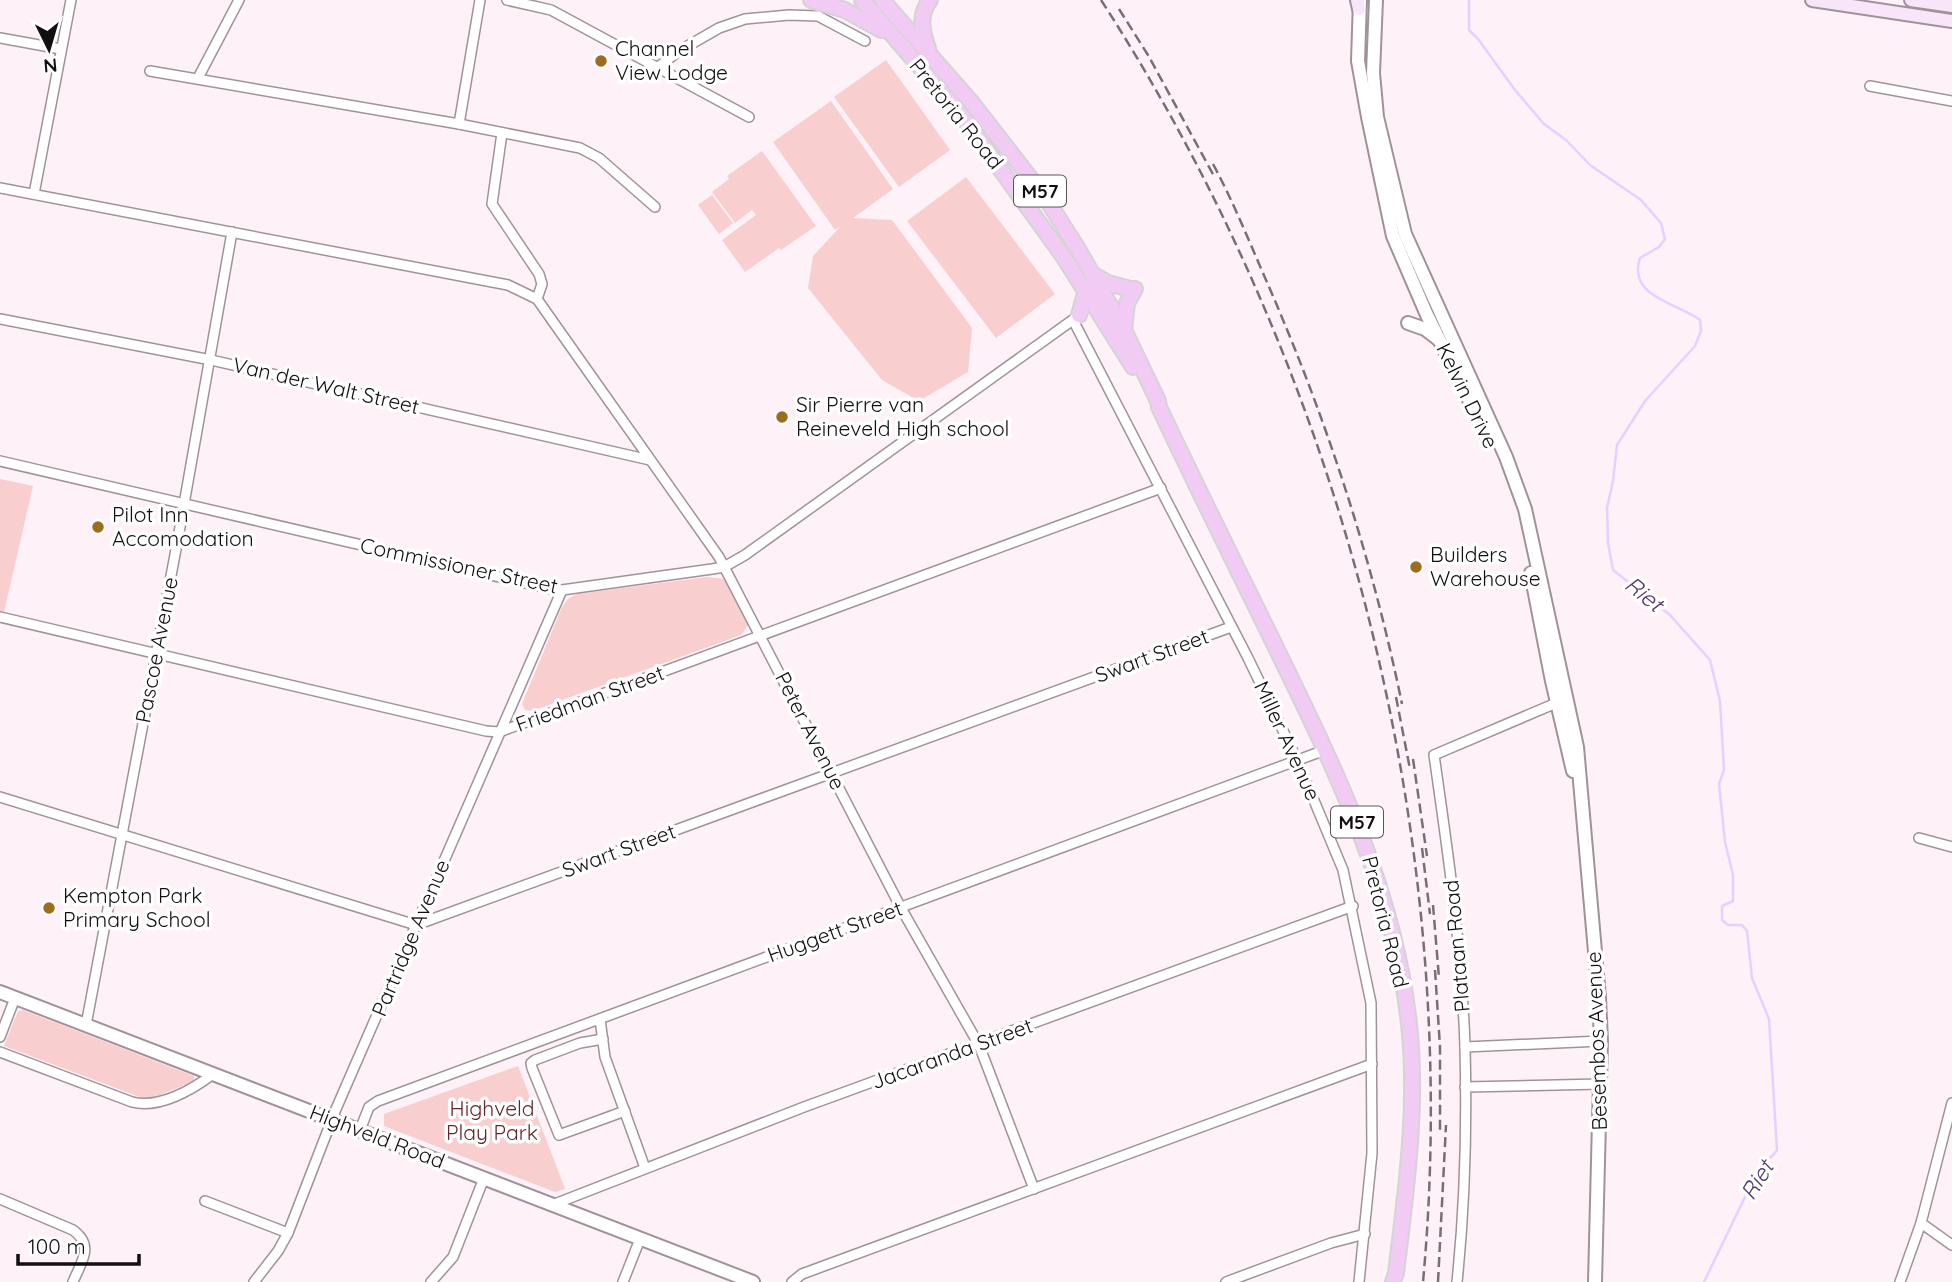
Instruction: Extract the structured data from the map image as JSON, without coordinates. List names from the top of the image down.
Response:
{
  "streets": {
    "main road": ["Pretoria Road", "M57"],
    "street": [
      "Van der Walt Street",
      "Kelvin Drive",
      "Commissioner Street",
      "Pascoe Avenue",
      "Swart Street",
      "Friedman Street",
      "Peter Avenue",
      "Miller Avenue",
      "Huggett Street",
      "Partridge Avenue",
      "Plataan Road",
      "Besembos Avenue",
      "Jacaranda Street",
      "Highveld Road"
    ]
  },
  "crossings": [
    ["Pretoria Road", "Commissioner Street"],
    ["Pretoria Road", "Huggett Street"],
    ["Van der Walt Street", "Pascoe Avenue"],
    ["Van der Walt Street", "Peter Avenue"],
    ["Kelvin Drive", "Plataan Road"],
    ["Kelvin Drive", "Besembos Avenue"],
    ["Commissioner Street", "Pascoe Avenue"],
    ["Commissioner Street", "Peter Avenue"],
    ["Commissioner Street", "Miller Avenue"],
    ["Commissioner Street", "Partridge Avenue"],
    ["Pascoe Avenue", "Friedman Street"],
    ["Pascoe Avenue", "Highveld Road"],
    ["Swart Street", "Peter Avenue"],
    ["Swart Street", "Miller Avenue"],
    ["Swart Street", "Partridge Avenue"],
    ["Friedman Street", "Peter Avenue"],
    ["Friedman Street", "Miller Avenue"],
    ["Friedman Street", "Partridge Avenue"],
    ["Peter Avenue", "Huggett Street"],
    ["Peter Avenue", "Jacaranda Street"],
    ["Miller Avenue", "Huggett Street"],
    ["Miller Avenue", "Jacaranda Street"],
    ["Huggett Street", "Highveld Road"],
    ["Partridge Avenue", "Highveld Road"],
    ["Jacaranda Street", "Highveld Road"]
  ],
  "water": ["Riet"],
  "parks": ["Highveld Play Park"],
  "places": [
    "Channel View Lodge",
    "Sir Pierre van Reineveld High school",
    "Pilot Inn Accomodation",
    "Builders Warehouse",
    "Kempton Park Primary School"
  ],
  "scale_bar": "100 m",
  "north": "bottom"
}
